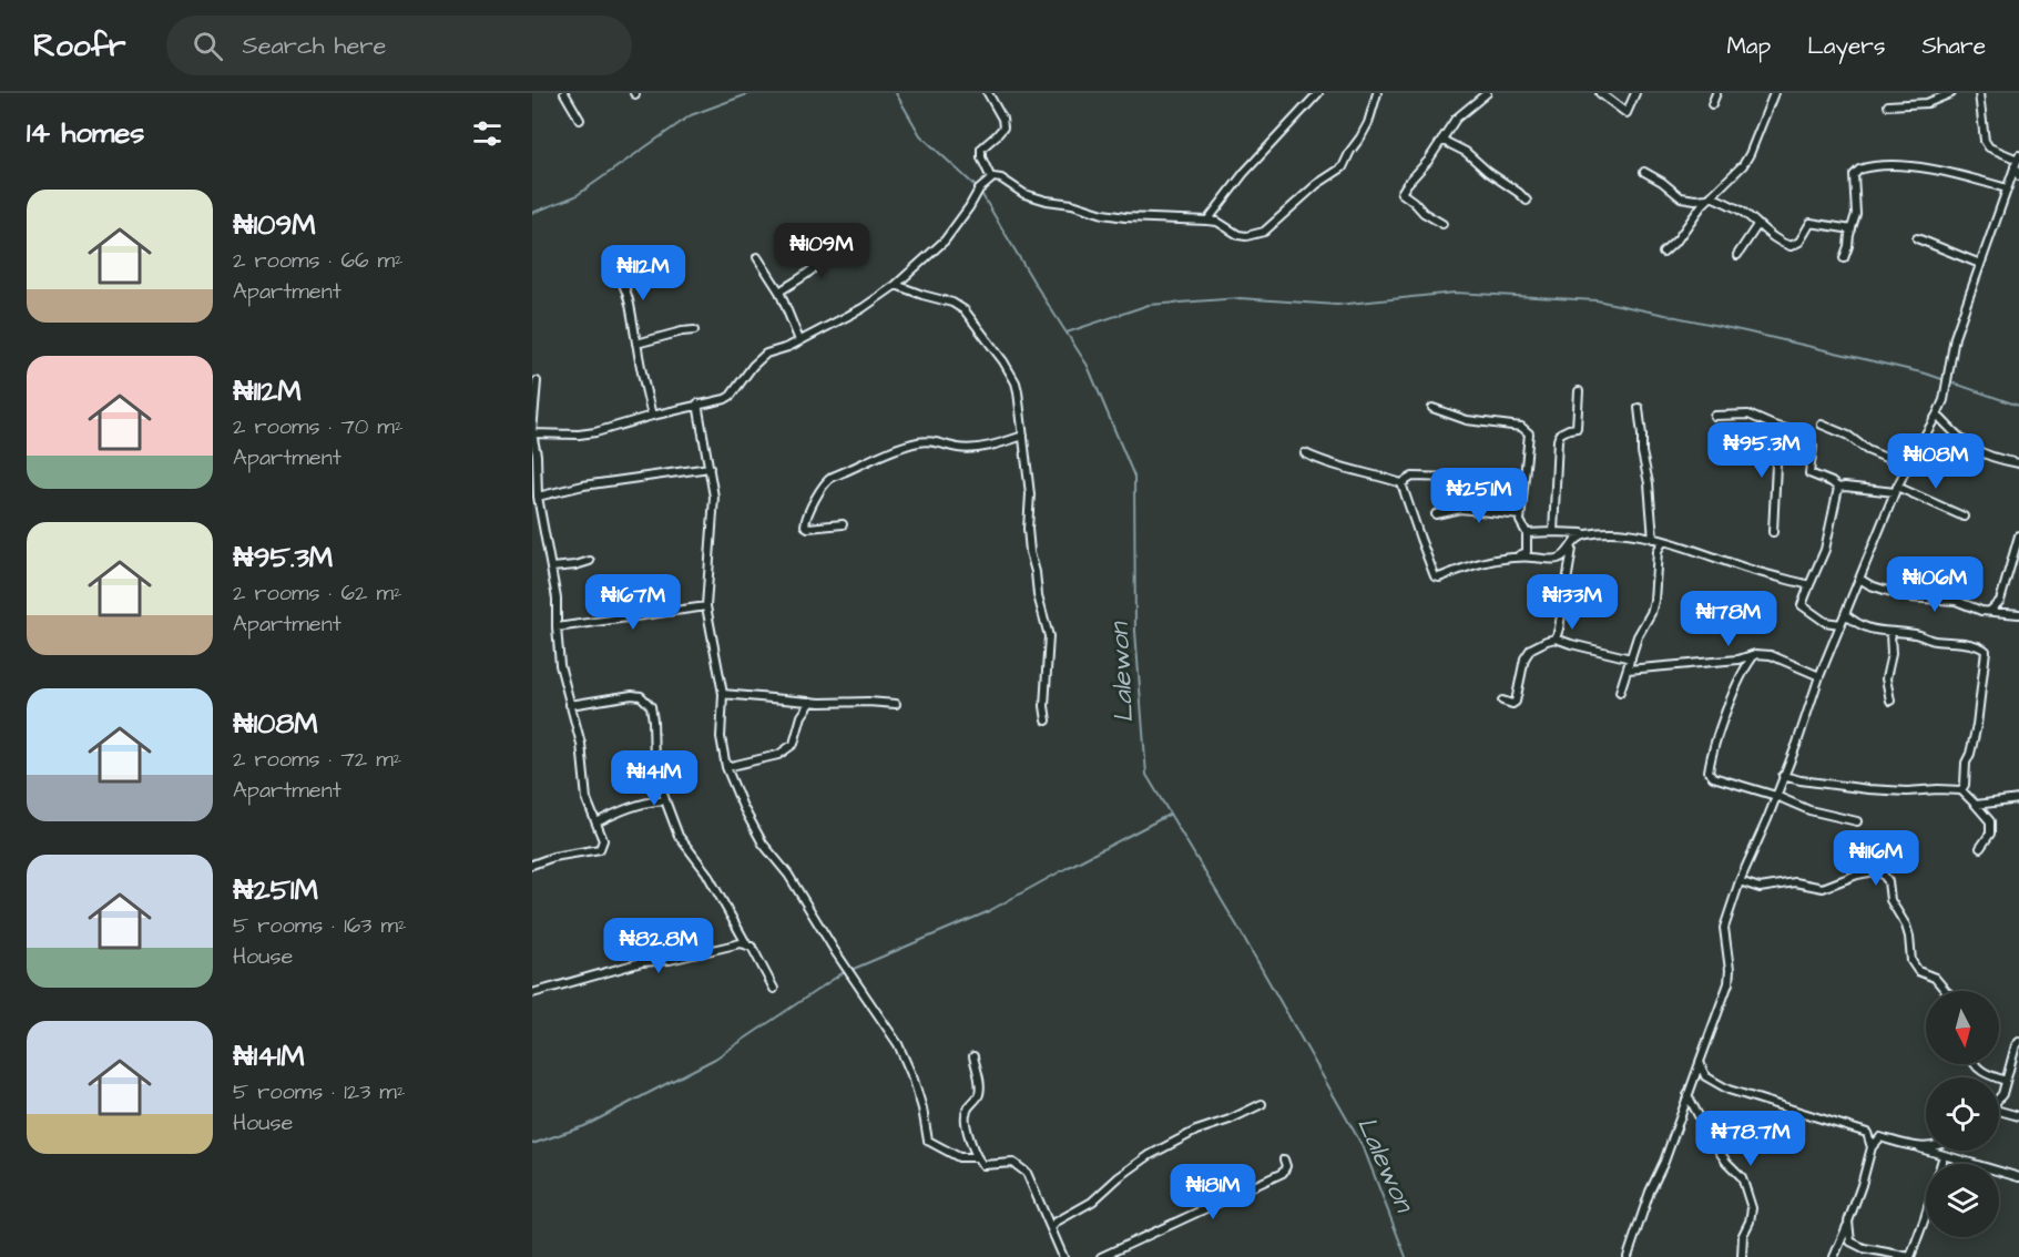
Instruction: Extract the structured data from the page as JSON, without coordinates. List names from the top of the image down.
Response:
{
  "water": ["Lalewon"],
  "north": "bottom",
  "page": {
    "header": "Roofr",
    "search": "Search here",
    "nav": ["Map", "Layers", "Share"],
    "heading": "14 homes",
    "list": [
      {
        "name": "₦109M",
        "note": "2 rooms · 66 m² · Apartment"
      },
      {
        "name": "₦112M",
        "note": "2 rooms · 70 m² · Apartment"
      },
      {
        "name": "₦95.3M",
        "note": "2 rooms · 62 m² · Apartment"
      },
      {
        "name": "₦108M",
        "note": "2 rooms · 72 m² · Apartment"
      },
      {
        "name": "₦251M",
        "note": "5 rooms · 163 m² · House"
      },
      {
        "name": "₦141M",
        "note": "5 rooms · 123 m² · House"
      }
    ],
    "price": [
      "₦109M",
      "₦112M",
      "₦95.3M",
      "₦108M",
      "₦251M",
      "₦106M",
      "₦167M",
      "₦133M",
      "₦178M",
      "₦141M",
      "₦116M",
      "₦82.8M",
      "₦78.7M",
      "₦181M"
    ]
  }
}
